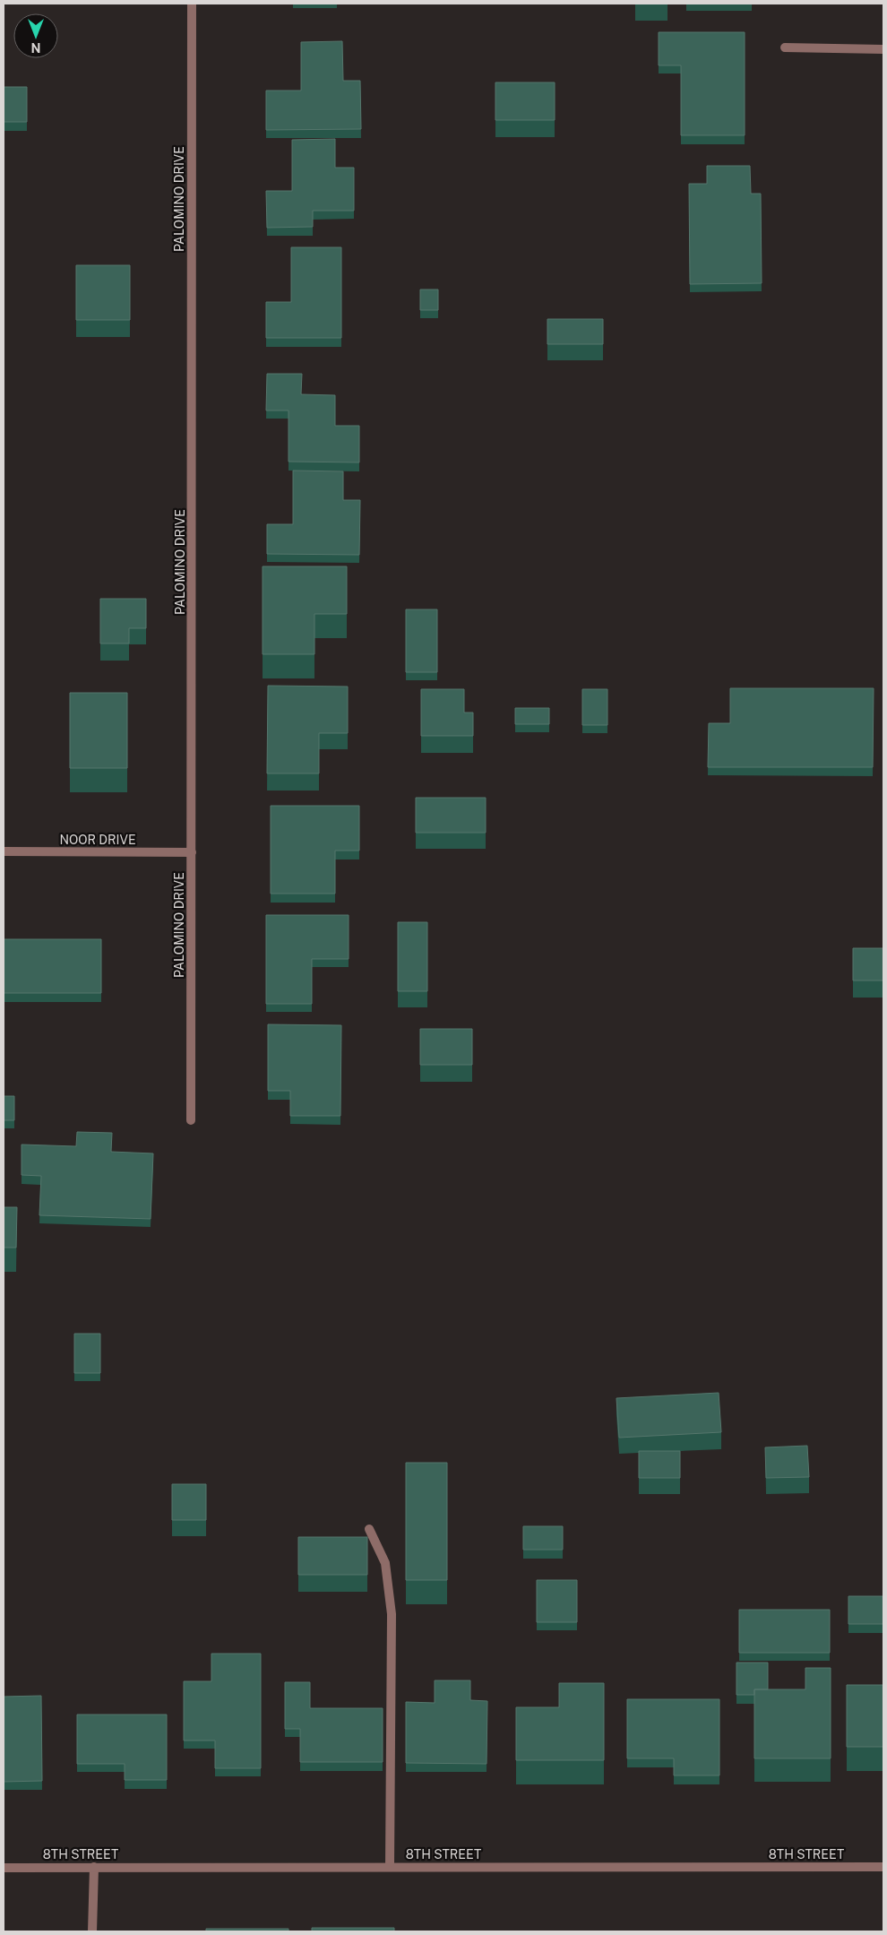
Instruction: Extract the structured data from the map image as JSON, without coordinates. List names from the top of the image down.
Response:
{
  "streets": {
    "street": ["PALOMINO DRIVE", "NOOR DRIVE", "8TH STREET"]
  },
  "crossings": [
    ["PALOMINO DRIVE", "NOOR DRIVE"]
  ],
  "north": "bottom"
}
